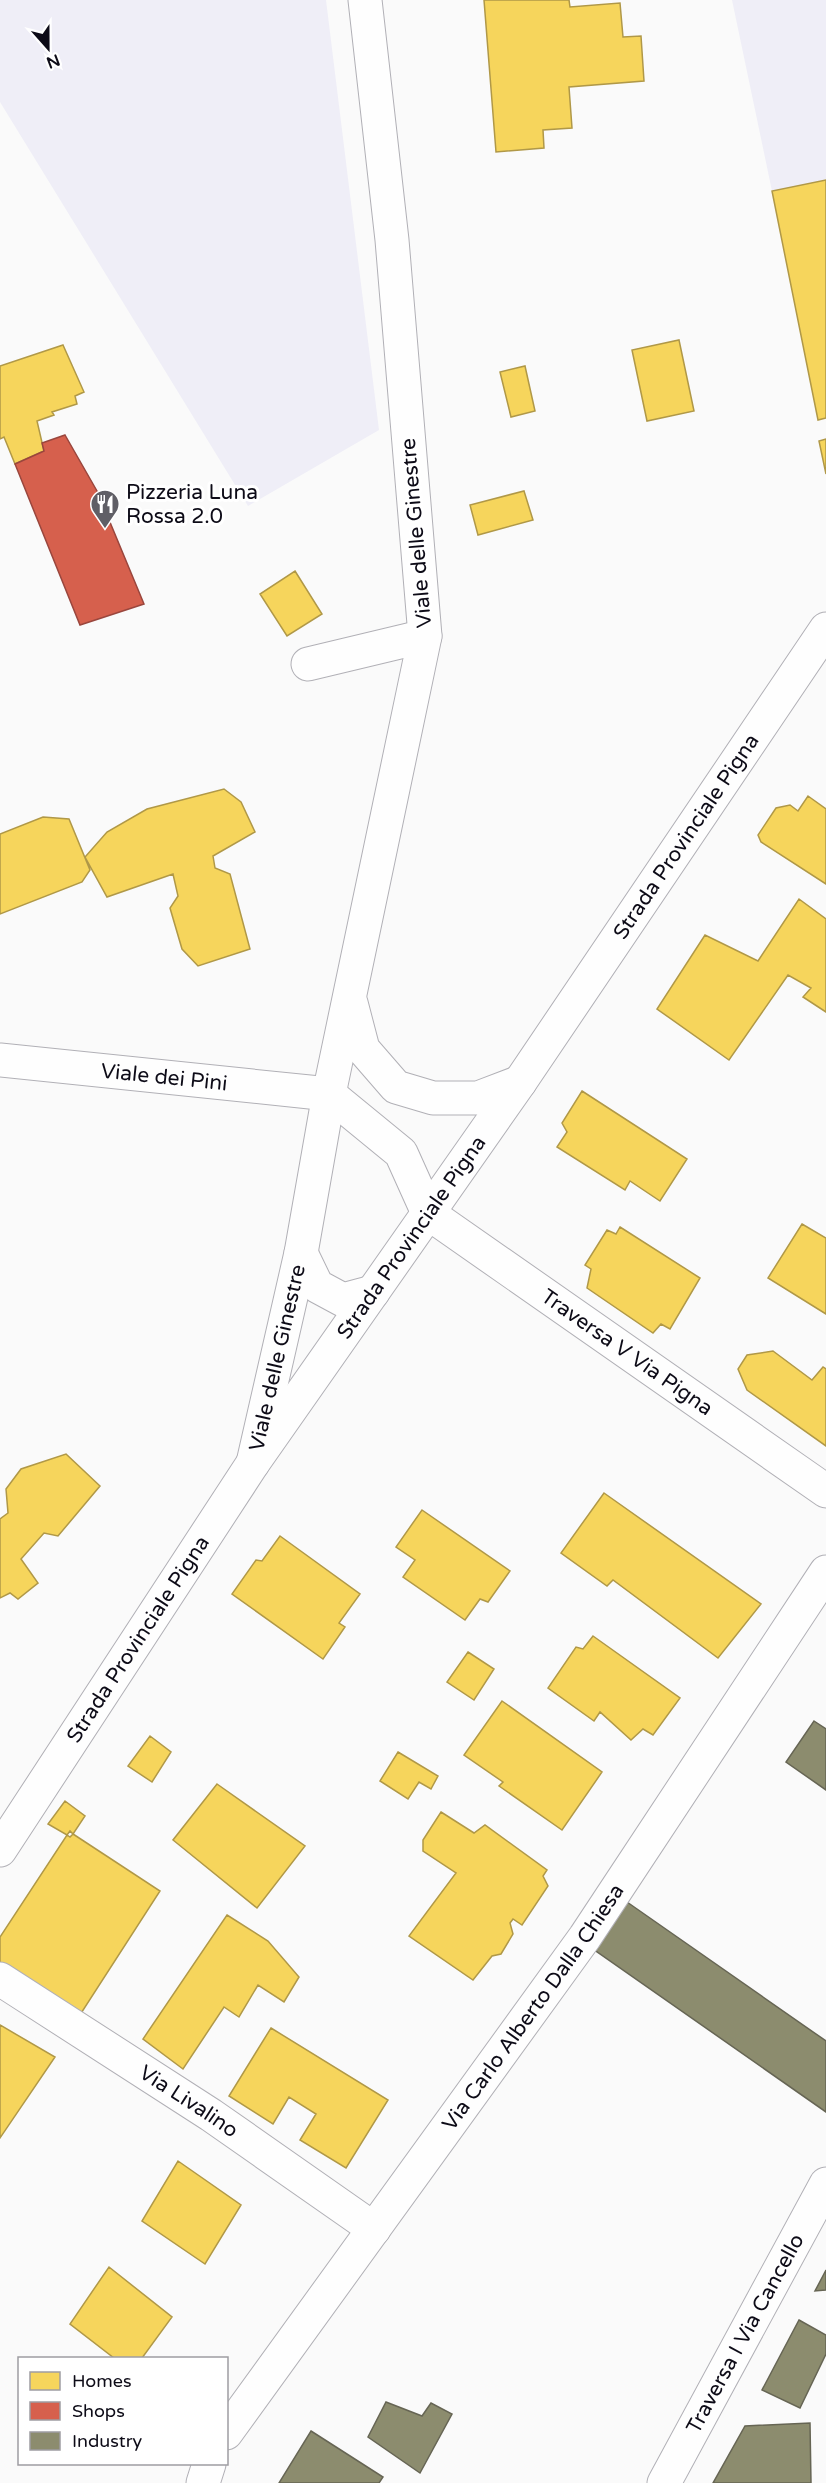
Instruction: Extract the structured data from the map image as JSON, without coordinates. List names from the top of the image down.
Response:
{
  "streets": {
    "street": [
      "Viale delle Ginestre",
      "Strada Provinciale Pigna",
      "Viale dei Pini",
      "Traversa V Via Pigna",
      "Via Carlo Alberto Dalla Chiesa",
      "Via Livalino",
      "Traversa I Via Cancello"
    ]
  },
  "crossings": [
    ["Viale delle Ginestre", "Strada Provinciale Pigna"],
    ["Viale delle Ginestre", "Viale dei Pini"],
    ["Strada Provinciale Pigna", "Traversa V Via Pigna"],
    ["Via Carlo Alberto Dalla Chiesa", "Via Livalino"]
  ],
  "places": {
    "restaurant": ["Pizzeria Luna Rossa 2.0"]
  },
  "legend": ["Homes", "Shops", "Industry"],
  "north": "bottom"
}
